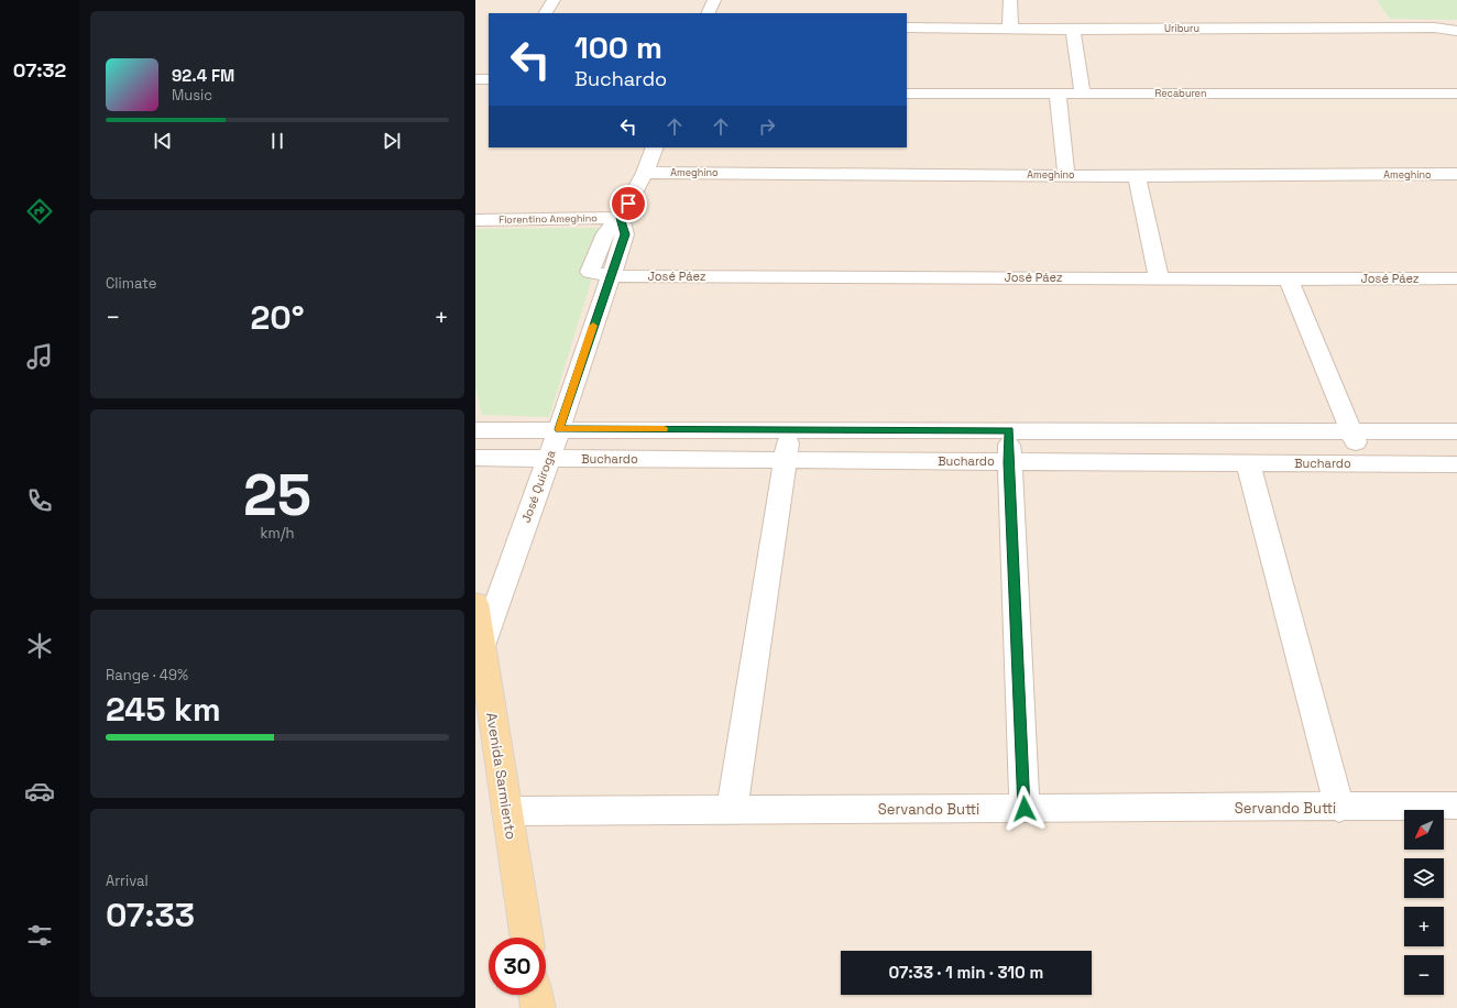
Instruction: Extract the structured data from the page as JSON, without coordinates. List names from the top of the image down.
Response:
{
  "streets": {
    "main road": ["Avenida Sarmiento"],
    "street": [
      "Uriburu",
      "Recaburen",
      "Ameghino",
      "Florentino Ameghino",
      "José Páez",
      "Buchardo",
      "José Quiroga",
      "Servando Butti"
    ]
  },
  "crossings": [
    ["Florentino Ameghino", "José Quiroga"],
    ["José Páez", "José Quiroga"],
    ["Buchardo", "José Quiroga"],
    ["José Quiroga", "Avenida Sarmiento"],
    ["Avenida Sarmiento", "Servando Butti"]
  ],
  "north": "bottom left",
  "page": {
    "tabs": "07:32",
    "turn": ["100 m", "Buchardo"],
    "song": ["92.4 FM", "Music"],
    "tile": [
      "Climate",
      ["25", "km/h"],
      ["Range · 49%", "245 km"],
      ["Arrival", "07:33"]
    ],
    "heat": ["−", "20°", "+"],
    "map_buttons": ["+", "−"],
    "limit": "30",
    "trip": "07:33 · 1 min · 310 m"
  }
}
